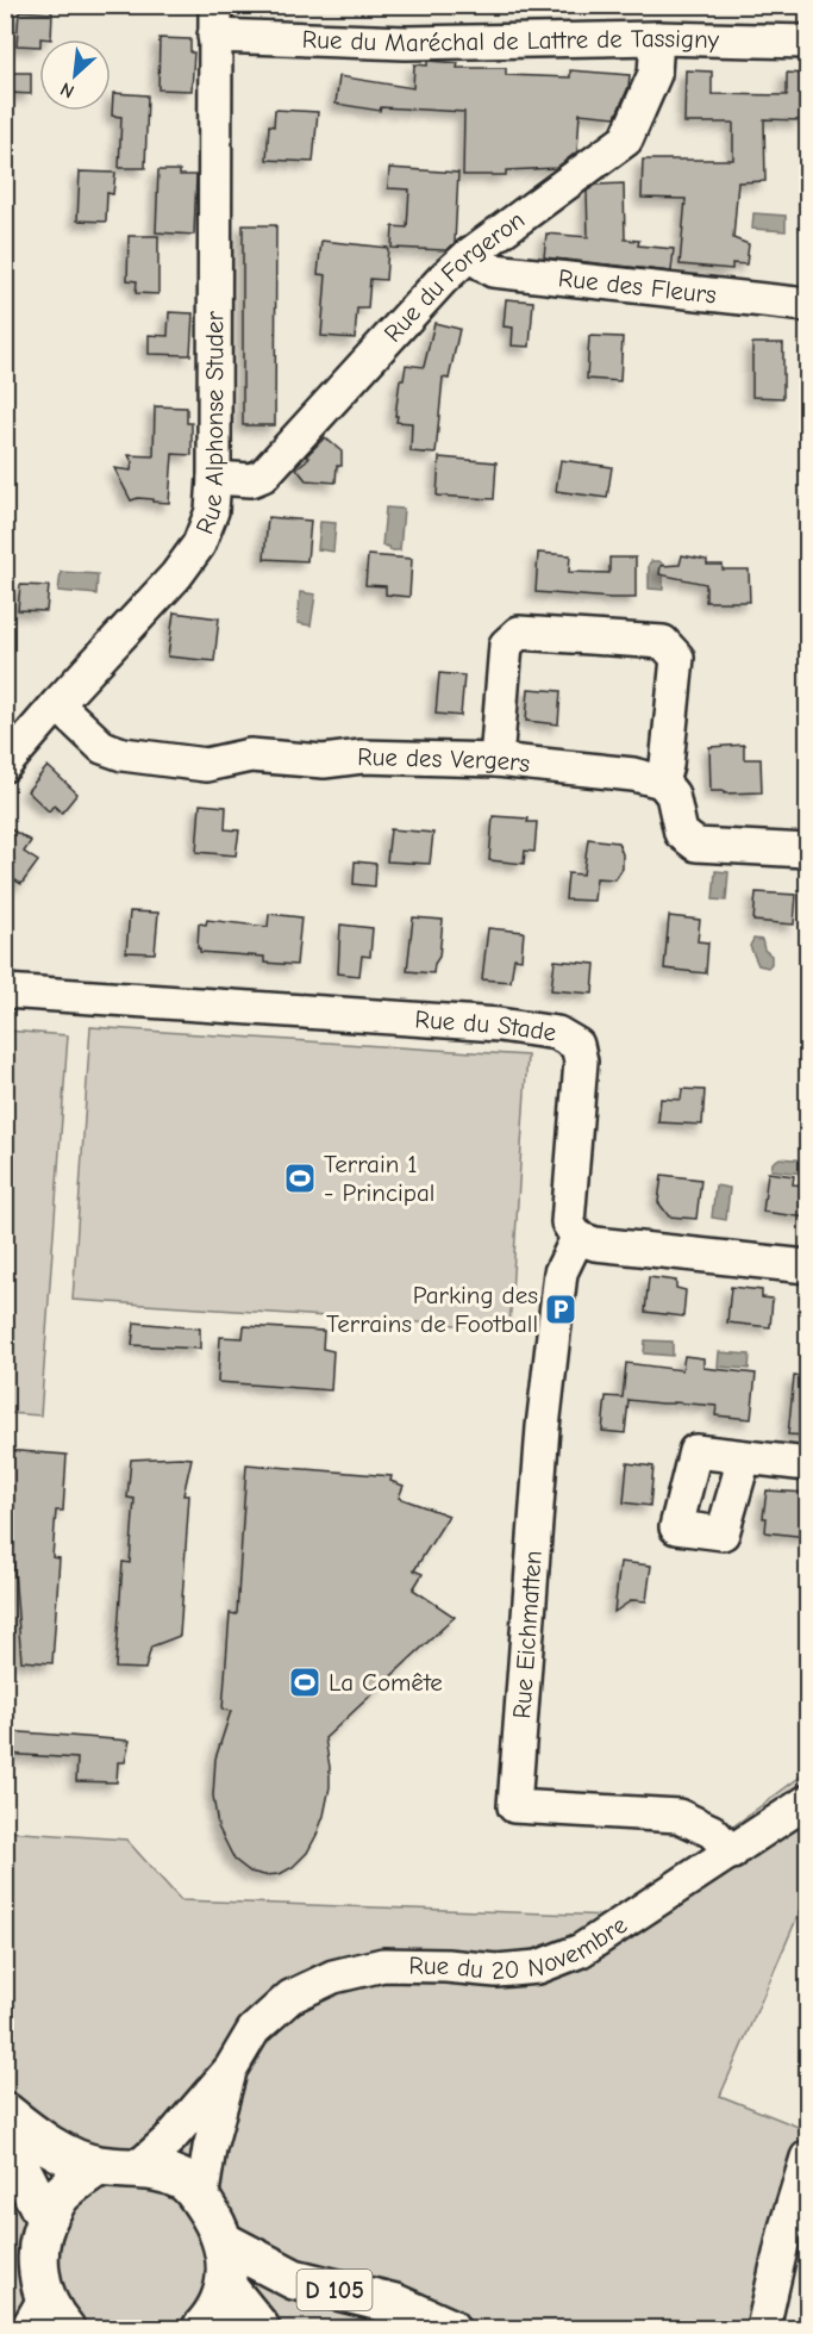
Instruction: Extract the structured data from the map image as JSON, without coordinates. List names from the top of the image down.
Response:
{
  "streets": {
    "main road": ["D 105"],
    "street": [
      "Rue du Maréchal de Lattre de Tassigny",
      "Rue du Forgeron",
      "Rue des Fleurs",
      "Rue Alphonse Studer",
      "Rue des Vergers",
      "Rue du Stade",
      "Rue Eichmatten",
      "Rue du 20 Novembre"
    ]
  },
  "crossings": [
    ["Rue du Maréchal de Lattre de Tassigny", "Rue du Forgeron"],
    ["Rue du Maréchal de Lattre de Tassigny", "Rue Alphonse Studer"],
    ["Rue du Forgeron", "Rue des Fleurs"],
    ["Rue du Forgeron", "Rue Alphonse Studer"],
    ["Rue Alphonse Studer", "Rue des Vergers"],
    ["Rue du Stade", "Rue Eichmatten"],
    ["Rue Eichmatten", "Rue du 20 Novembre"]
  ],
  "places": {
    "sports": ["Terrain 1 - Principal", "La Comête"],
    "parking": ["Parking des Terrains de Football"]
  },
  "north": "bottom left"
}
